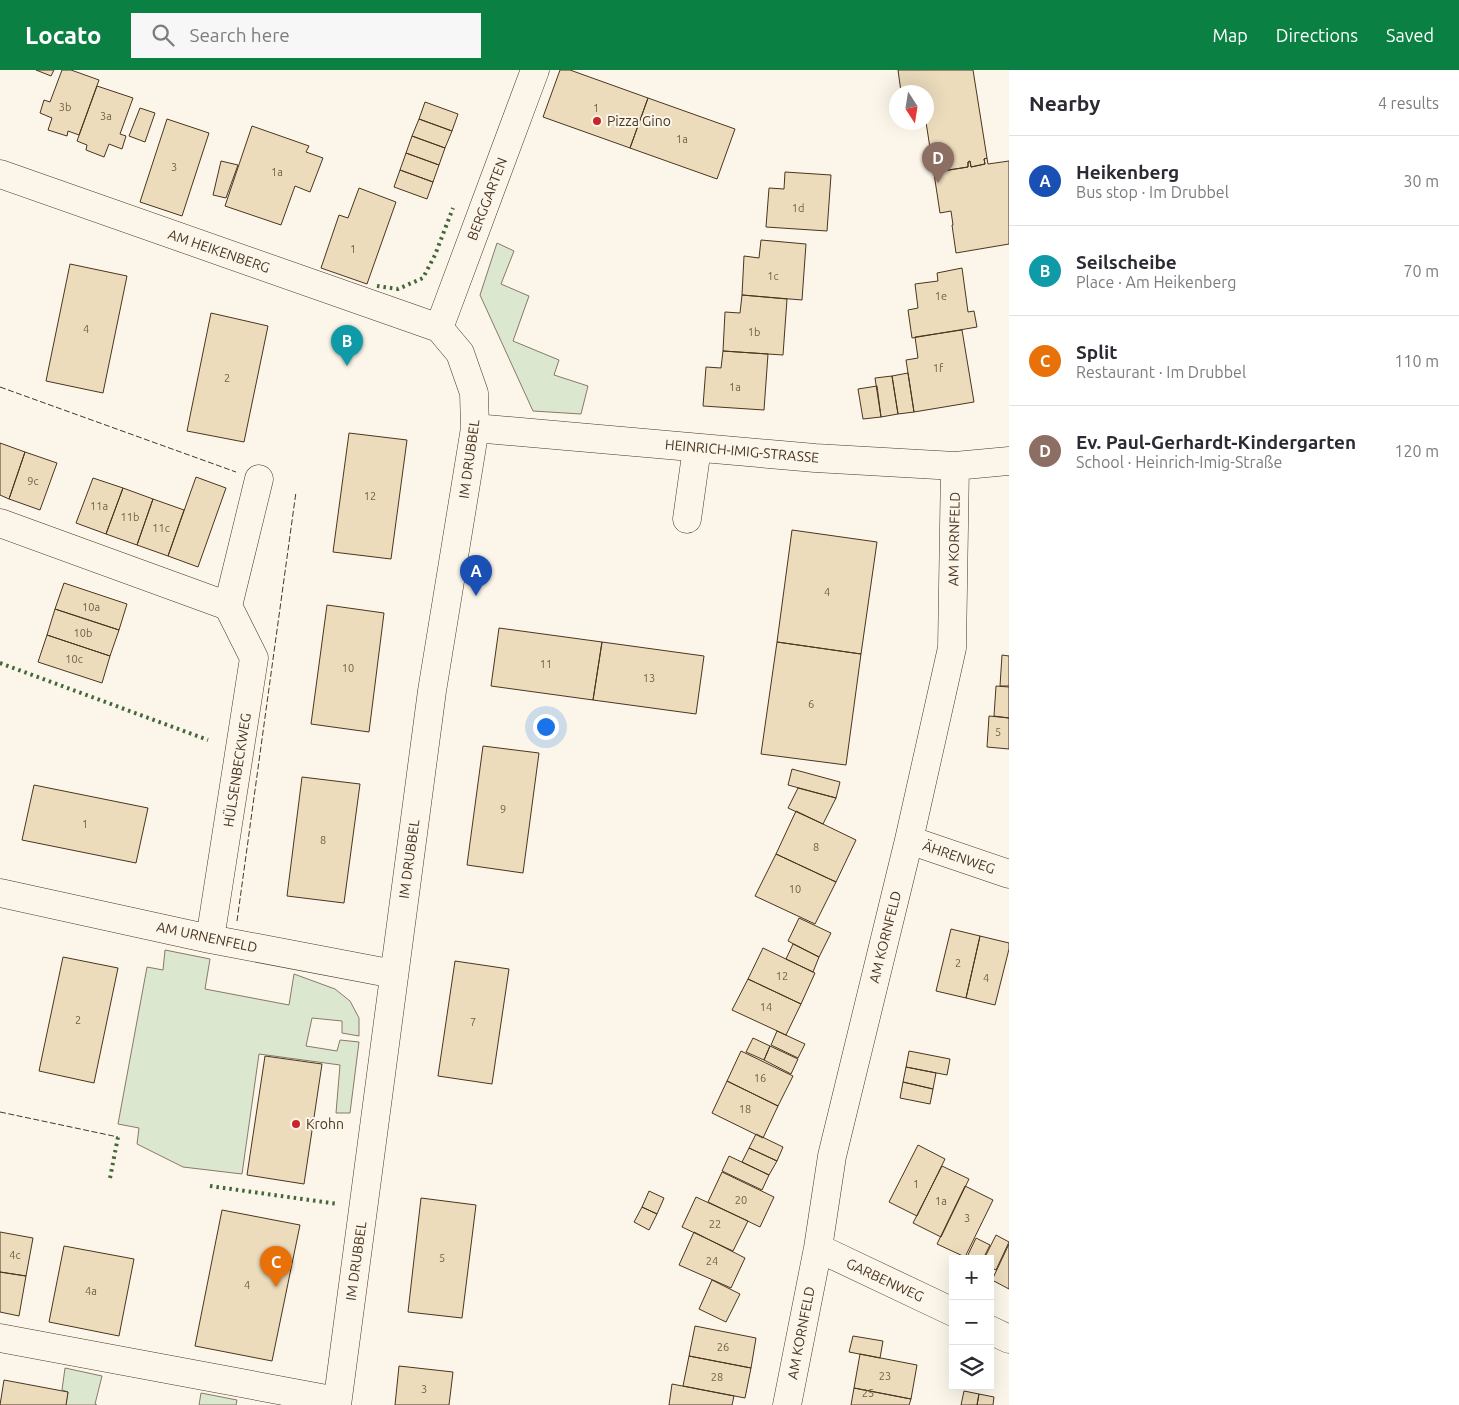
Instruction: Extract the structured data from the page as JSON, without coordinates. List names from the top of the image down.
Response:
{
  "streets": {
    "street": [
      "BERGGARTEN",
      "AM HEIKENBERG",
      "HEINRICH-IMIG-STRASSE",
      "IM DRUBBEL",
      "AM KORNFELD",
      "HÜLSENBECKWEG",
      "ÄHRENWEG",
      "AM URNENFELD",
      "GARBENWEG"
    ]
  },
  "crossings": [
    ["BERGGARTEN", "AM HEIKENBERG"],
    ["BERGGARTEN", "IM DRUBBEL"],
    ["AM HEIKENBERG", "IM DRUBBEL"],
    ["HEINRICH-IMIG-STRASSE", "IM DRUBBEL"],
    ["HEINRICH-IMIG-STRASSE", "AM KORNFELD"],
    ["IM DRUBBEL", "AM URNENFELD"],
    ["AM KORNFELD", "ÄHRENWEG"],
    ["AM KORNFELD", "GARBENWEG"],
    ["HÜLSENBECKWEG", "AM URNENFELD"]
  ],
  "places": ["Pizza Gino", "Krohn"],
  "house_numbers": [
    "3b",
    "1",
    "3a",
    "1a",
    "3",
    "1a",
    "1d",
    "1",
    "1c",
    "1e",
    "4",
    "1b",
    "1f",
    "2",
    "1a",
    "9c",
    "12",
    "11a",
    "11b",
    "11c",
    "4",
    "10a",
    "10b",
    "10c",
    "11",
    "10",
    "13",
    "6",
    "5",
    "9",
    "1",
    "8",
    "8",
    "10",
    "2",
    "12",
    "4",
    "14",
    "2",
    "7",
    "16",
    "18",
    "1",
    "20",
    "1a",
    "3",
    "22",
    "4c",
    "5",
    "24",
    "4",
    "4a",
    "26",
    "23",
    "28",
    "3",
    "25"
  ],
  "north": "bottom",
  "page": {
    "header": "Locato",
    "search": "Search here",
    "nav": ["Map", "Directions", "Saved"],
    "heading": ["Nearby", "4 results"],
    "list": [
      {
        "mark": "A",
        "name": "Heikenberg",
        "note": "Bus stop · Im Drubbel",
        "value": "30 m"
      },
      {
        "mark": "B",
        "name": "Seilscheibe",
        "note": "Place · Am Heikenberg",
        "value": "70 m"
      },
      {
        "mark": "C",
        "name": "Split",
        "note": "Restaurant · Im Drubbel",
        "value": "110 m"
      },
      {
        "mark": "D",
        "name": "Ev. Paul-Gerhardt-Kindergarten",
        "note": "School · Heinrich-Imig-Straße",
        "value": "120 m"
      }
    ],
    "pins": [
      "D",
      "B",
      "A",
      "C"
    ],
    "map_buttons": ["+", "−"]
  }
}
